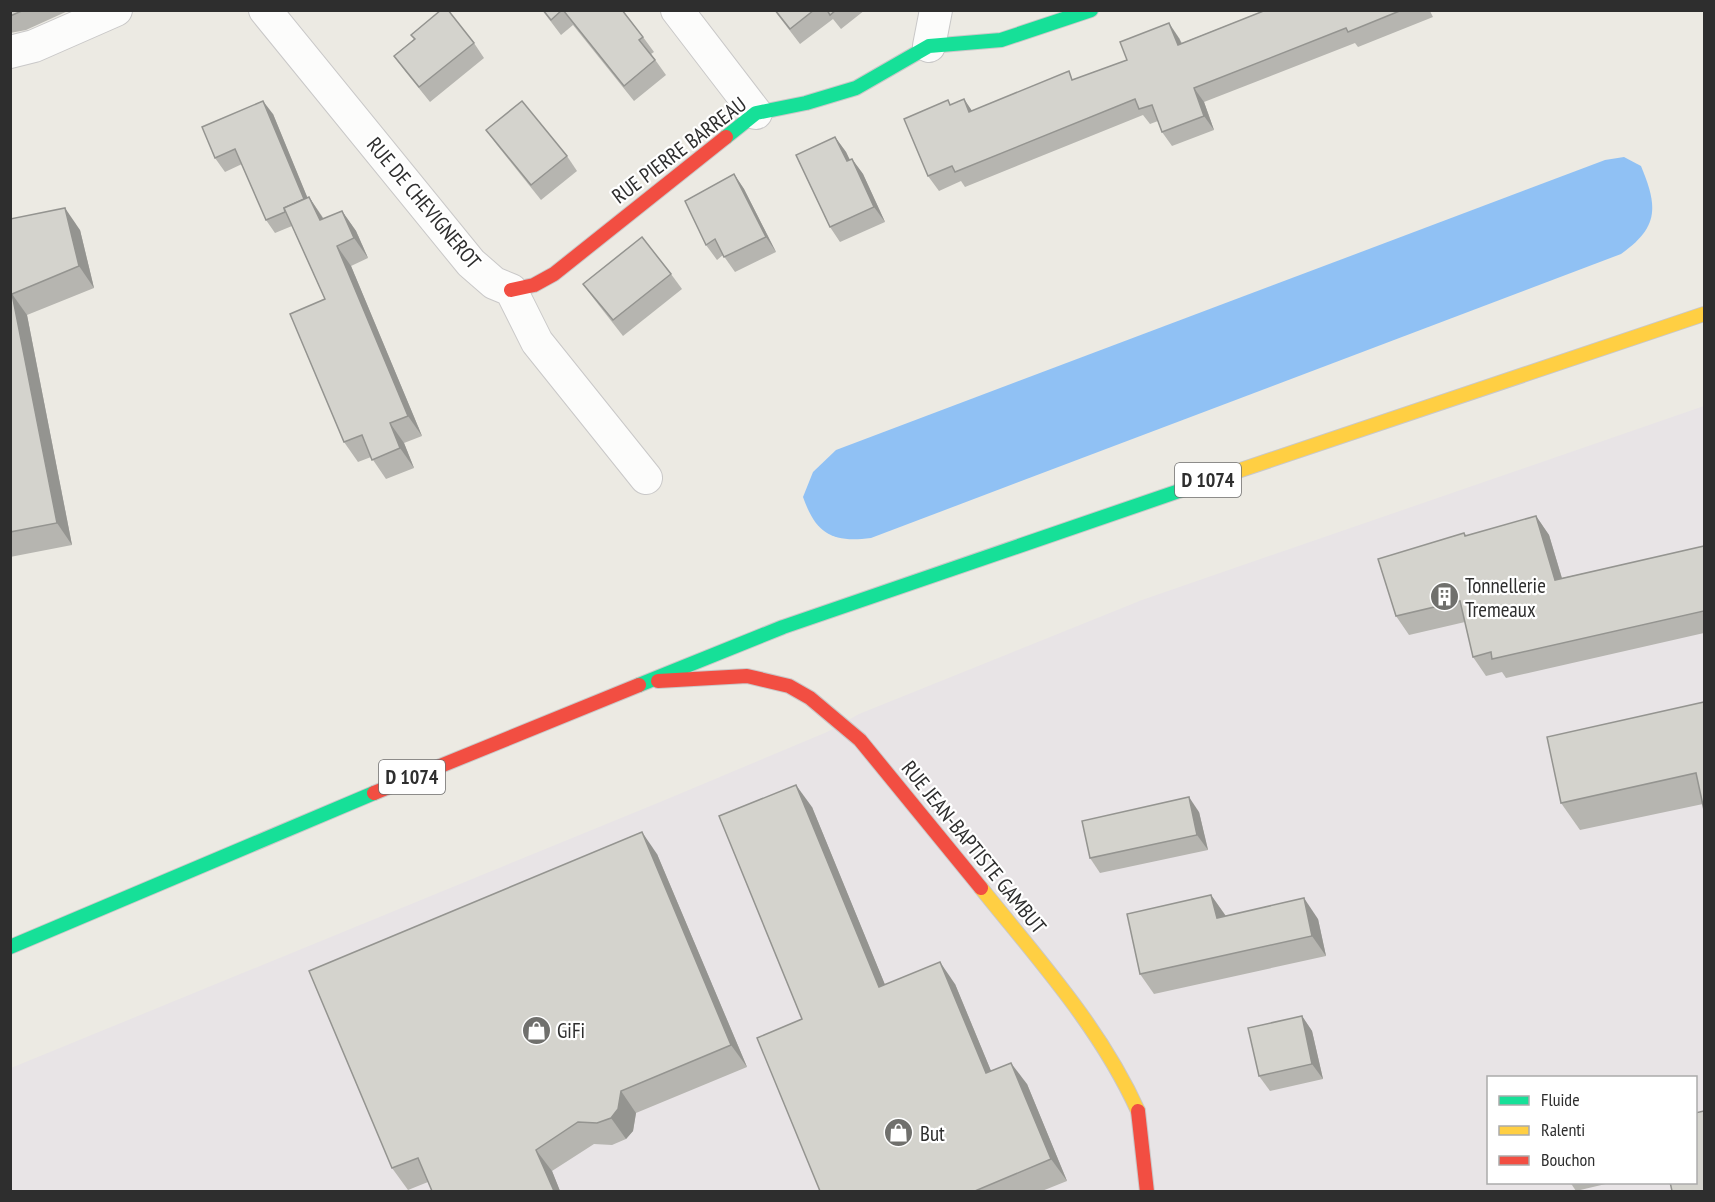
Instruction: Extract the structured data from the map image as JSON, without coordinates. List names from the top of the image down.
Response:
{
  "streets": {
    "main road": ["RUE PIERRE BARREAU", "D 1074", "RUE JEAN-BAPTISTE GAMBUT"],
    "street": ["RUE DE CHEVIGNEROT"]
  },
  "crossings": [
    ["RUE PIERRE BARREAU", "RUE DE CHEVIGNEROT"],
    ["D 1074", "RUE JEAN-BAPTISTE GAMBUT"]
  ],
  "places": {
    "building": ["Tonnellerie Tremeaux"],
    "shop": ["GiFi", "But"]
  },
  "legend": ["Fluide", "Ralenti", "Bouchon"]
}
